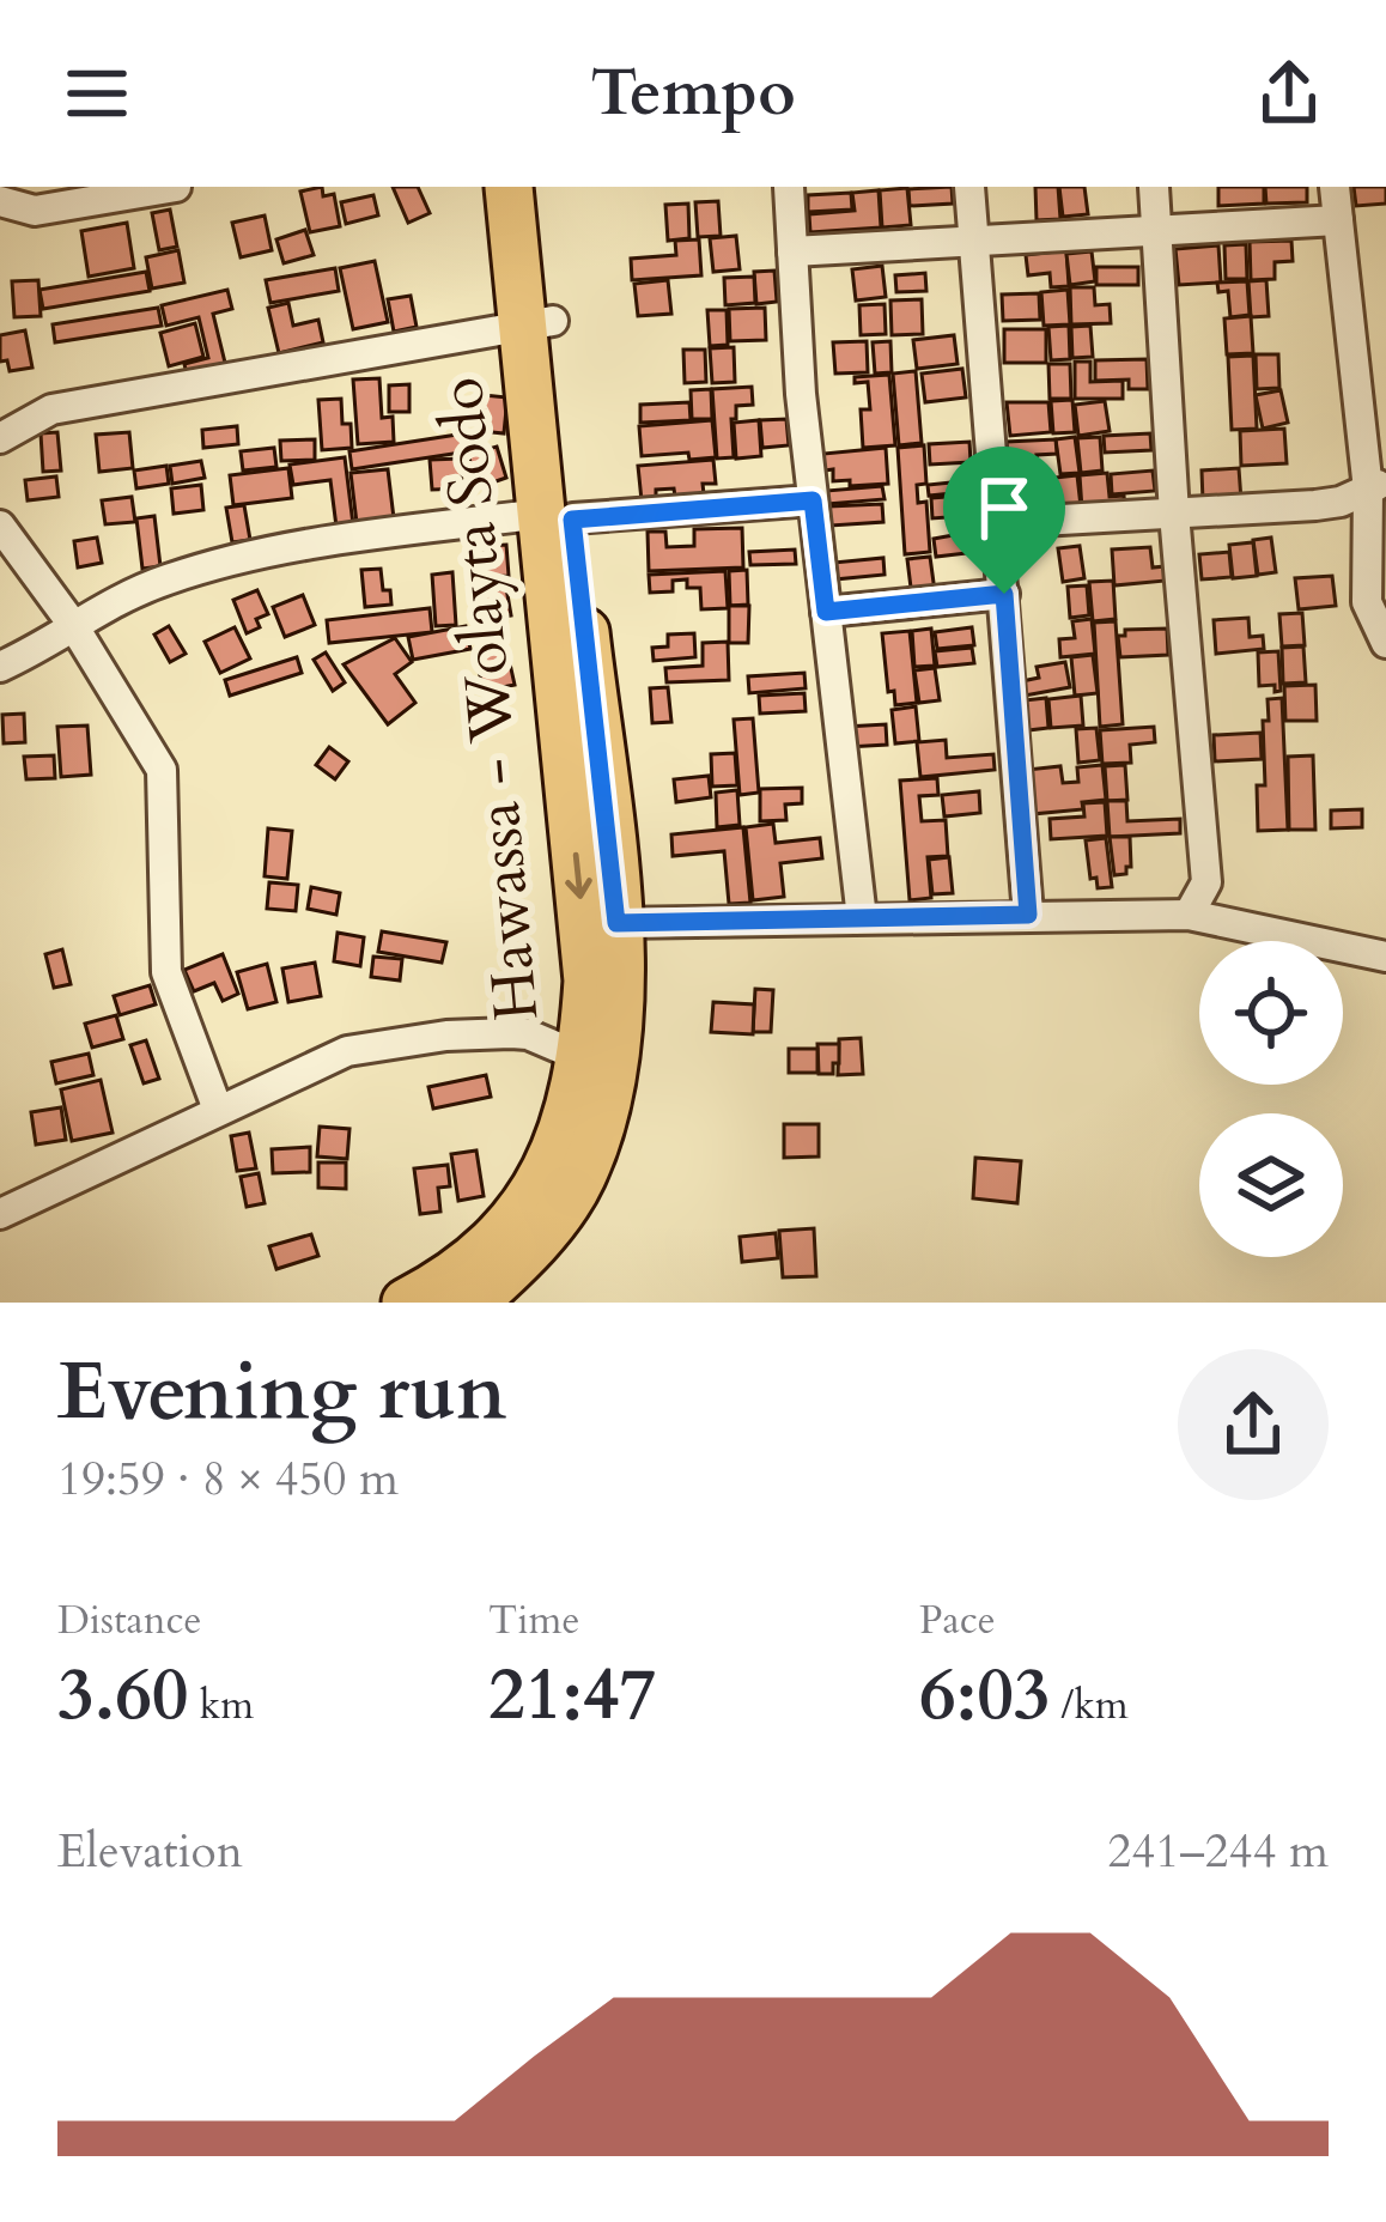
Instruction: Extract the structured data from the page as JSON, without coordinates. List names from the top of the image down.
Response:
{
  "streets": {
    "main road": ["Hawassa - Wolayta Sodo"]
  },
  "page": {
    "header": "Tempo",
    "heading": ["Evening run", "19:59 · 8 × 450 m"],
    "stats": [
      ["Distance", "3.60 km"],
      ["Time", "21:47"],
      ["Pace", "6:03 /km"]
    ],
    "chart": ["Elevation", "241–244 m"]
  }
}
